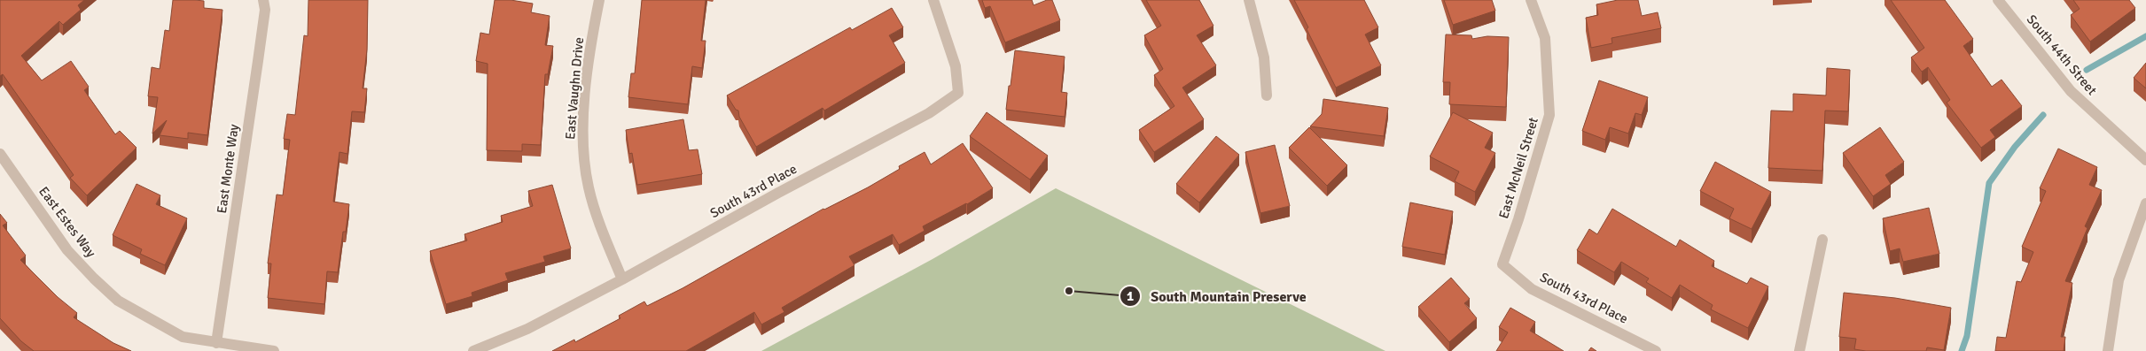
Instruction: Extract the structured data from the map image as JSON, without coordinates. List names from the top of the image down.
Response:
{
  "streets": {
    "street": [
      "South 44th Street",
      "East Vaughn Drive",
      "East McNeil Street",
      "East Monte Way",
      "South 43rd Place",
      "East Estes Way"
    ]
  },
  "crossings": [
    ["East Vaughn Drive", "South 43rd Place"],
    ["East McNeil Street", "South 43rd Place"],
    ["East Monte Way", "East Estes Way"]
  ],
  "places": ["South Mountain Preserve"]
}
